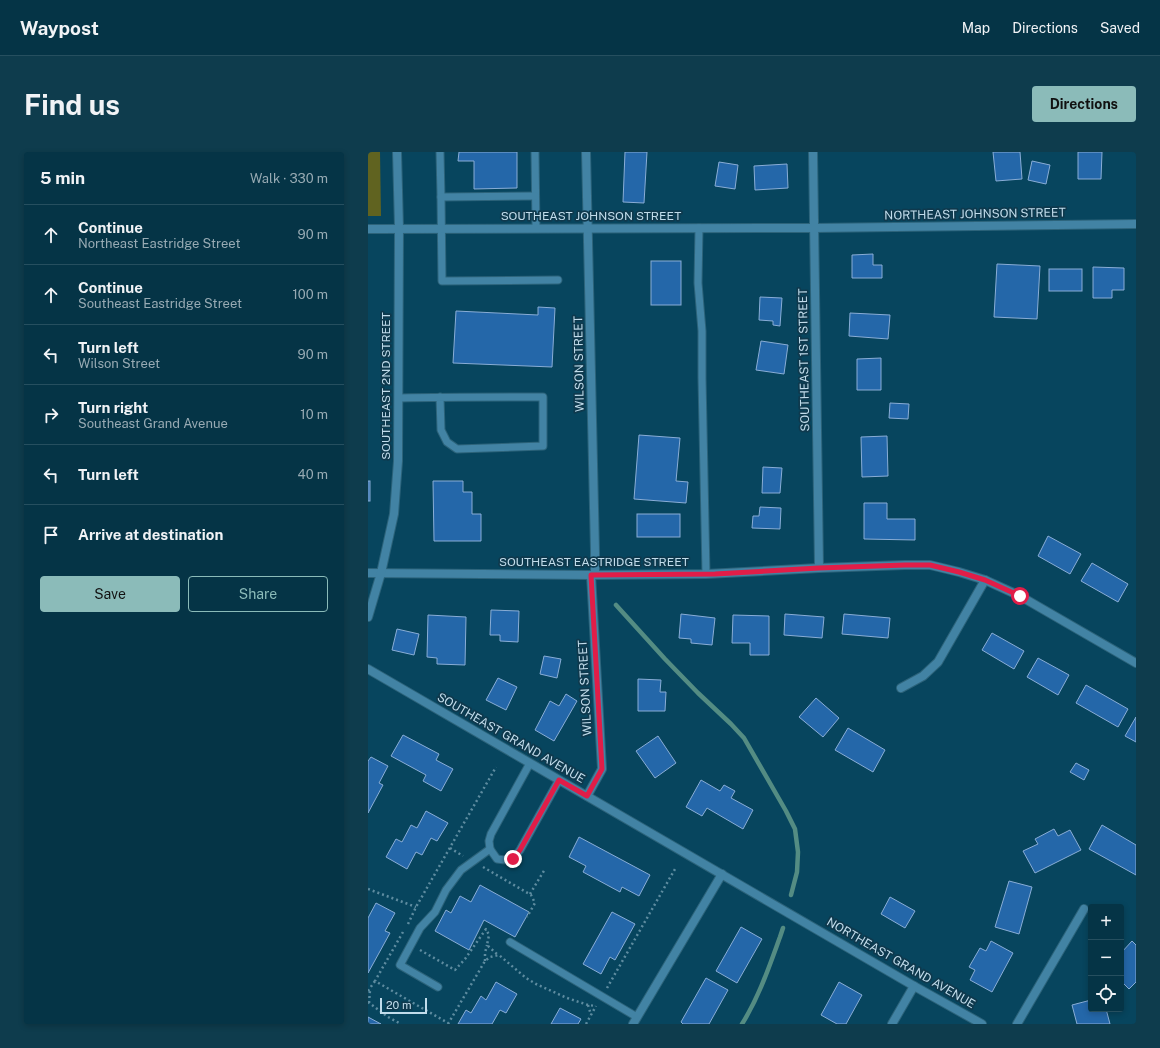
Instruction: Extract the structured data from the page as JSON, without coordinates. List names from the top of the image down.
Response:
{
  "streets": {
    "street": [
      "NORTHEAST JOHNSON STREET",
      "SOUTHEAST JOHNSON STREET",
      "SOUTHEAST 1ST STREET",
      "WILSON STREET",
      "SOUTHEAST 2ND STREET",
      "SOUTHEAST EASTRIDGE STREET",
      "SOUTHEAST GRAND AVENUE",
      "NORTHEAST GRAND AVENUE"
    ]
  },
  "crossings": [
    ["NORTHEAST JOHNSON STREET", "SOUTHEAST JOHNSON STREET"],
    ["NORTHEAST JOHNSON STREET", "SOUTHEAST 1ST STREET"],
    ["SOUTHEAST JOHNSON STREET", "SOUTHEAST 1ST STREET"],
    ["SOUTHEAST JOHNSON STREET", "WILSON STREET"],
    ["SOUTHEAST JOHNSON STREET", "SOUTHEAST 2ND STREET"],
    ["SOUTHEAST 1ST STREET", "SOUTHEAST EASTRIDGE STREET"],
    ["WILSON STREET", "SOUTHEAST EASTRIDGE STREET"],
    ["WILSON STREET", "SOUTHEAST GRAND AVENUE"],
    ["SOUTHEAST 2ND STREET", "SOUTHEAST EASTRIDGE STREET"],
    ["SOUTHEAST GRAND AVENUE", "NORTHEAST GRAND AVENUE"]
  ],
  "scale_bar": "20 m",
  "page": {
    "header": "Waypost",
    "nav": ["Map", "Directions", "Saved"],
    "buttons": [
      "Directions",
      ["Save", "Share"]
    ],
    "title": "Find us",
    "heading": ["5 min", "Walk · 330 m"],
    "list": [
      ["Continue", "Northeast Eastridge Street", "90 m"],
      ["Continue", "Southeast Eastridge Street", "100 m"],
      ["Turn left", "Wilson Street", "90 m"],
      ["Turn right", "Southeast Grand Avenue", "10 m"],
      ["Turn left", "40 m"],
      "Arrive at destination"
    ],
    "map_buttons": ["+", "−"],
    "scale": "20 m"
  }
}
